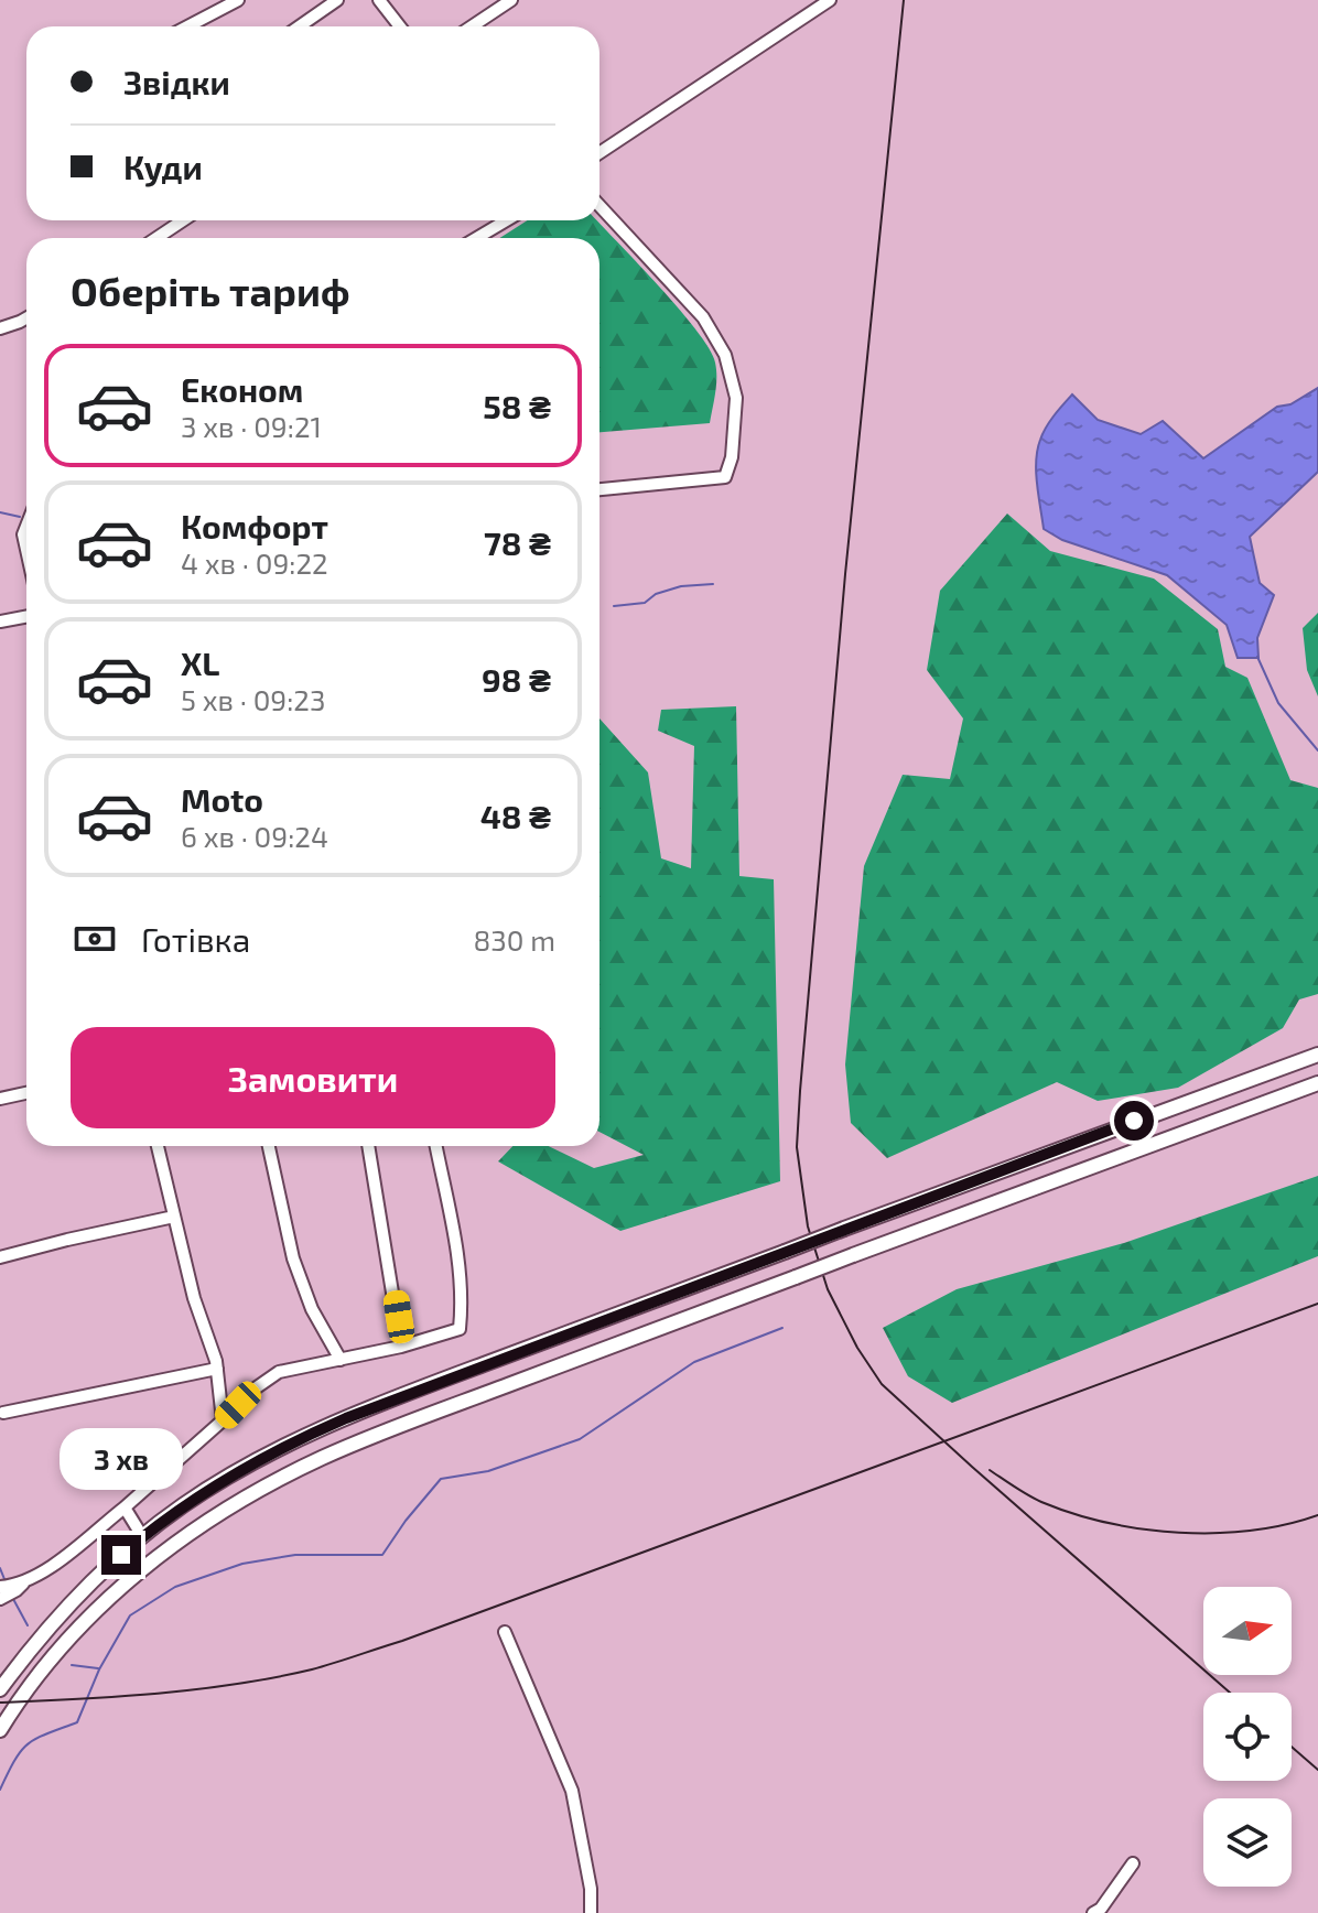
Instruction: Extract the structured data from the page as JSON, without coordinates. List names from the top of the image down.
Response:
{
  "north": "right",
  "page": {
    "banner": ["Звідки", "Куди"],
    "heading": "Оберіть тариф",
    "list": [
      {
        "name": "Економ",
        "note": "3 хв · 09:21",
        "value": "58 ₴"
      },
      {
        "name": "Комфорт",
        "note": "4 хв · 09:22",
        "value": "78 ₴"
      },
      {
        "name": "XL",
        "note": "5 хв · 09:23",
        "value": "98 ₴"
      },
      {
        "name": "Moto",
        "note": "6 хв · 09:24",
        "value": "48 ₴"
      }
    ],
    "pay": ["Готівка", "830 m"],
    "buttons": "Замовити",
    "bubble": "3 хв"
  }
}
